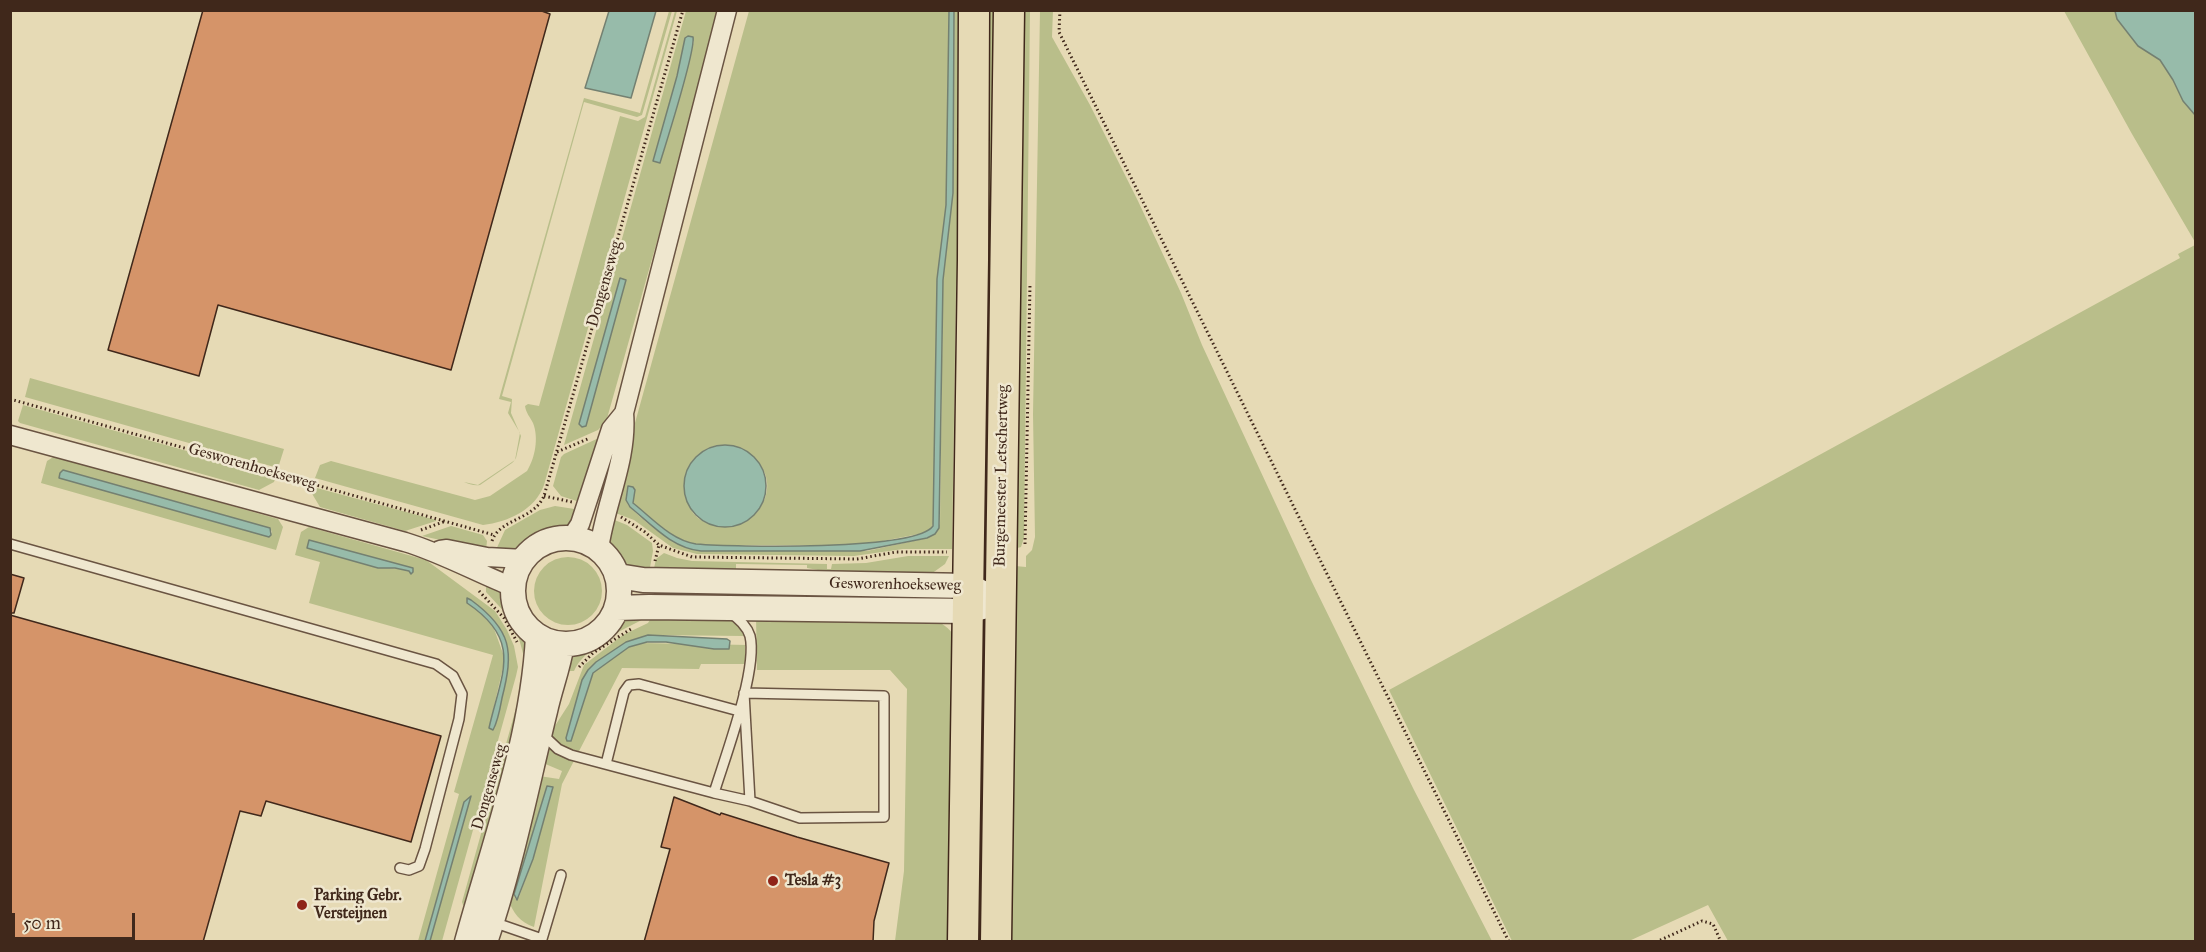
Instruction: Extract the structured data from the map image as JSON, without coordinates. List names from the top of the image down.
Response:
{
  "streets": {
    "main road": ["Burgemeester Letschertweg"],
    "street": ["Dongenseweg", "Gesworenhoekseweg"]
  },
  "crossings": [
    ["Dongenseweg", "Gesworenhoekseweg"],
    ["Gesworenhoekseweg", "Burgemeester Letschertweg"]
  ],
  "places": ["Tesla #3", "Parking Gebr. Versteijnen"],
  "scale_bar": "50 m"
}
